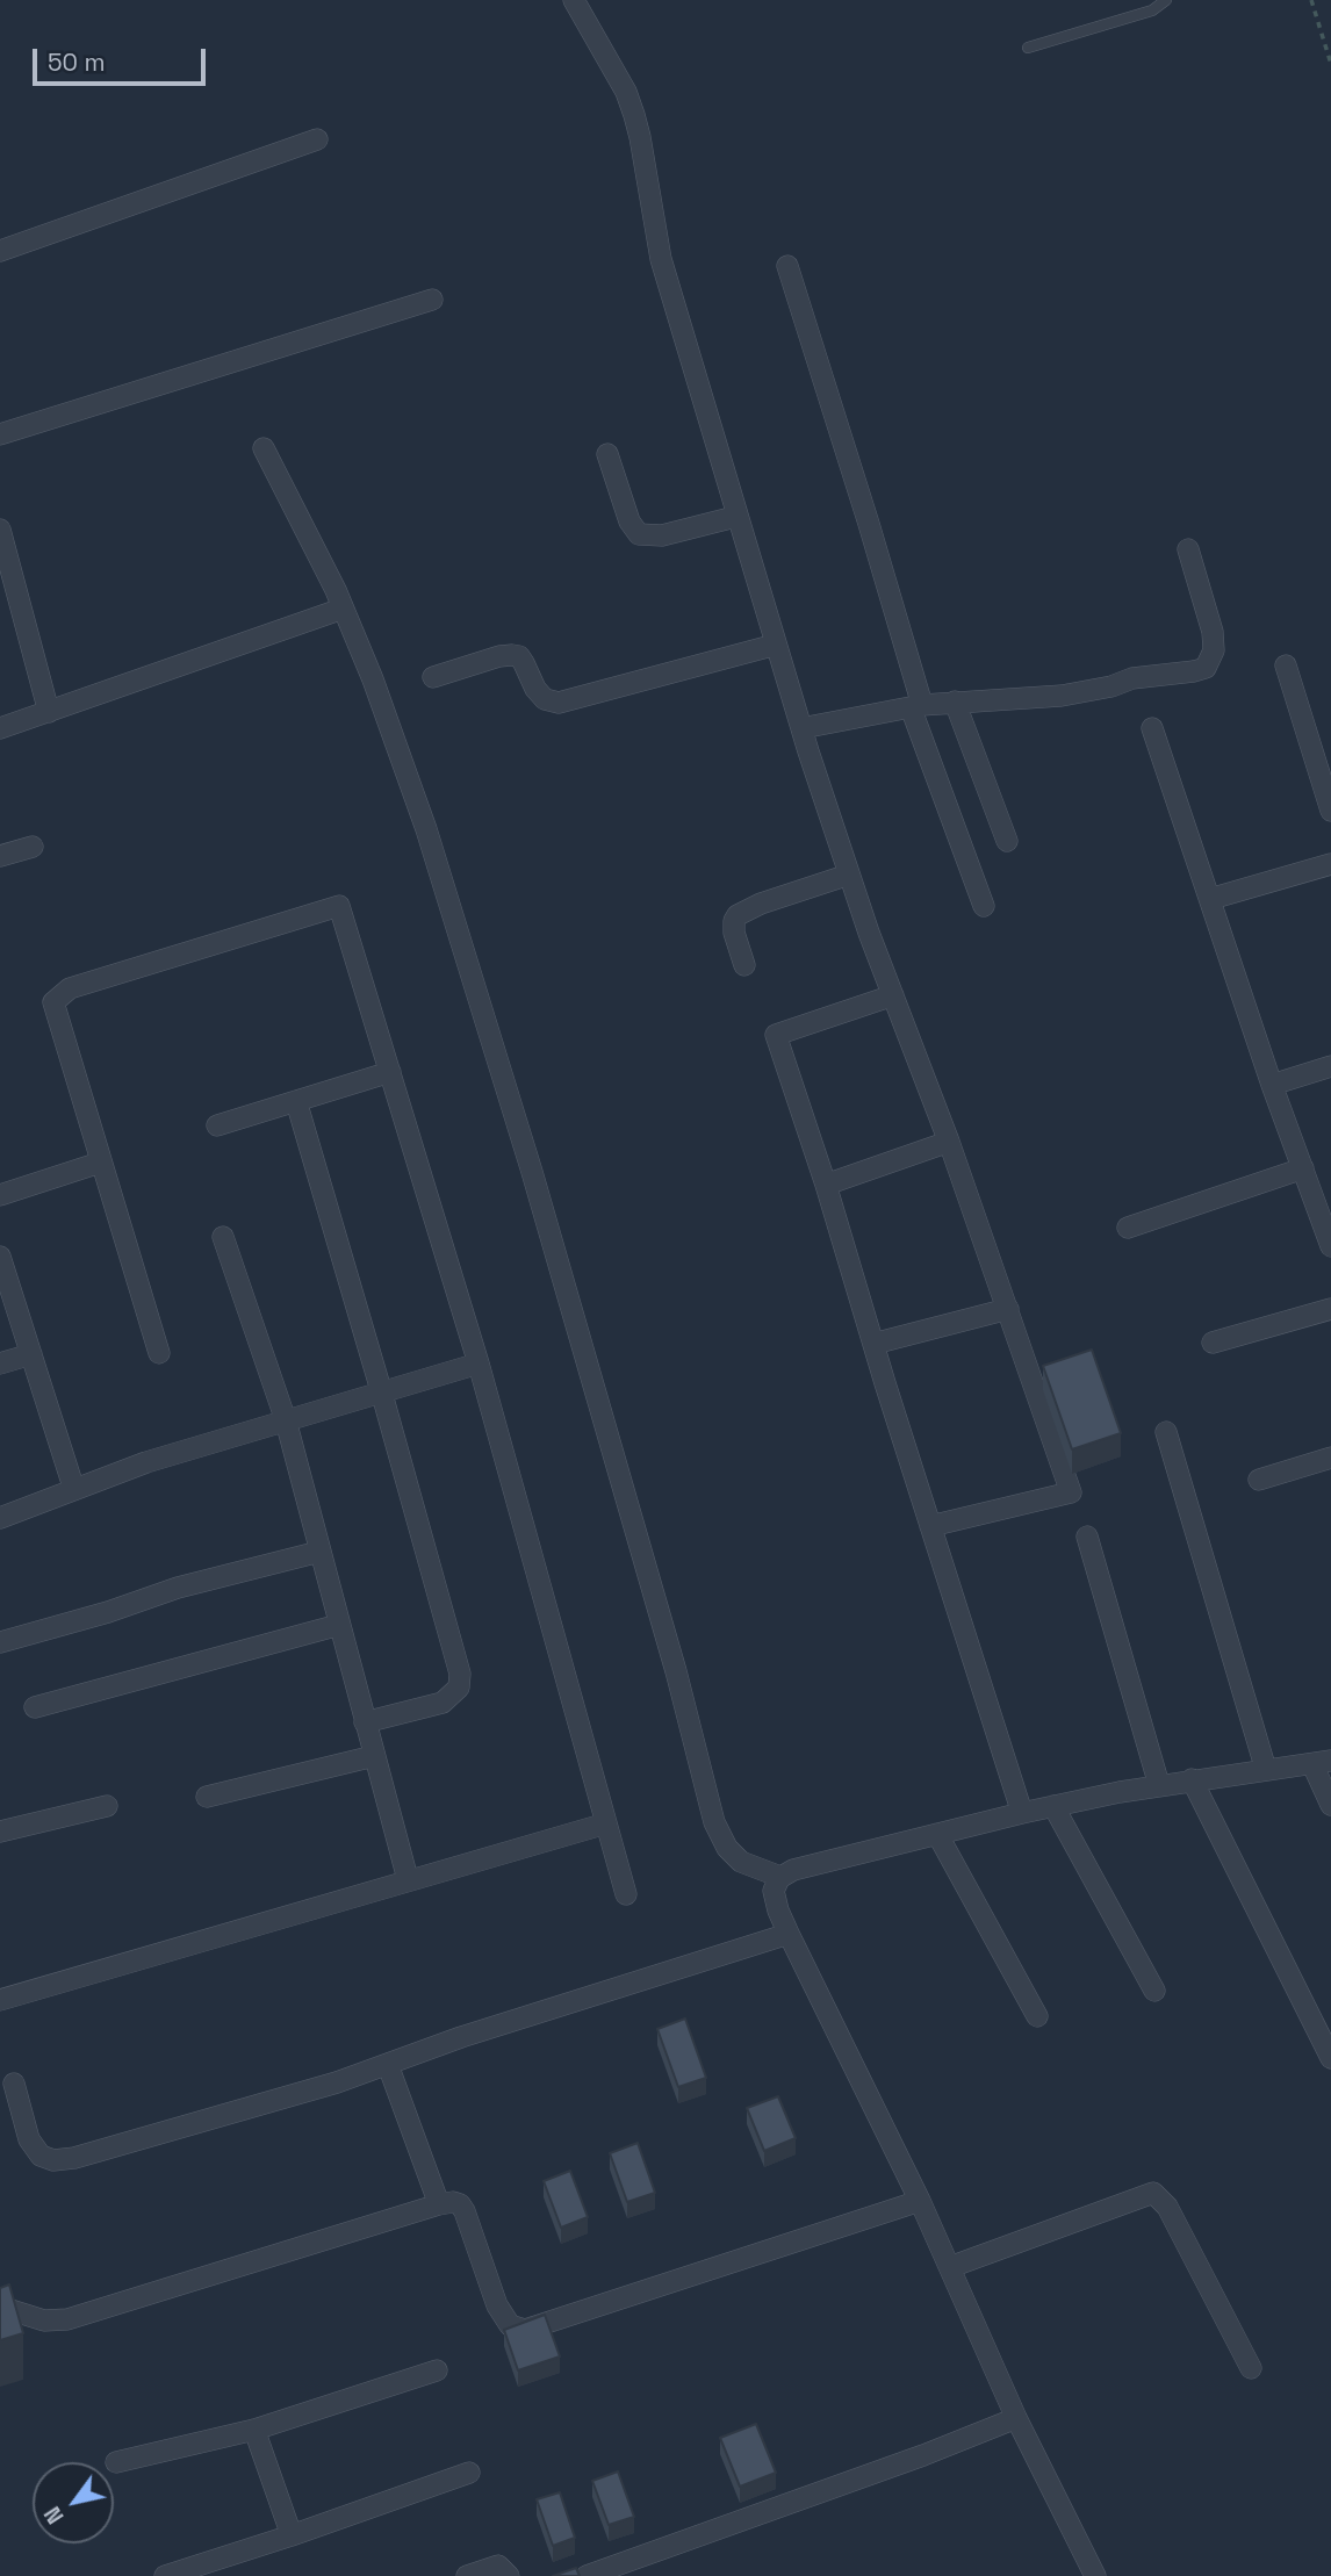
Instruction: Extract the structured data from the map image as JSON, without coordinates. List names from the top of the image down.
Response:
{
  "scale_bar": "50 m",
  "north": "bottom left"
}
